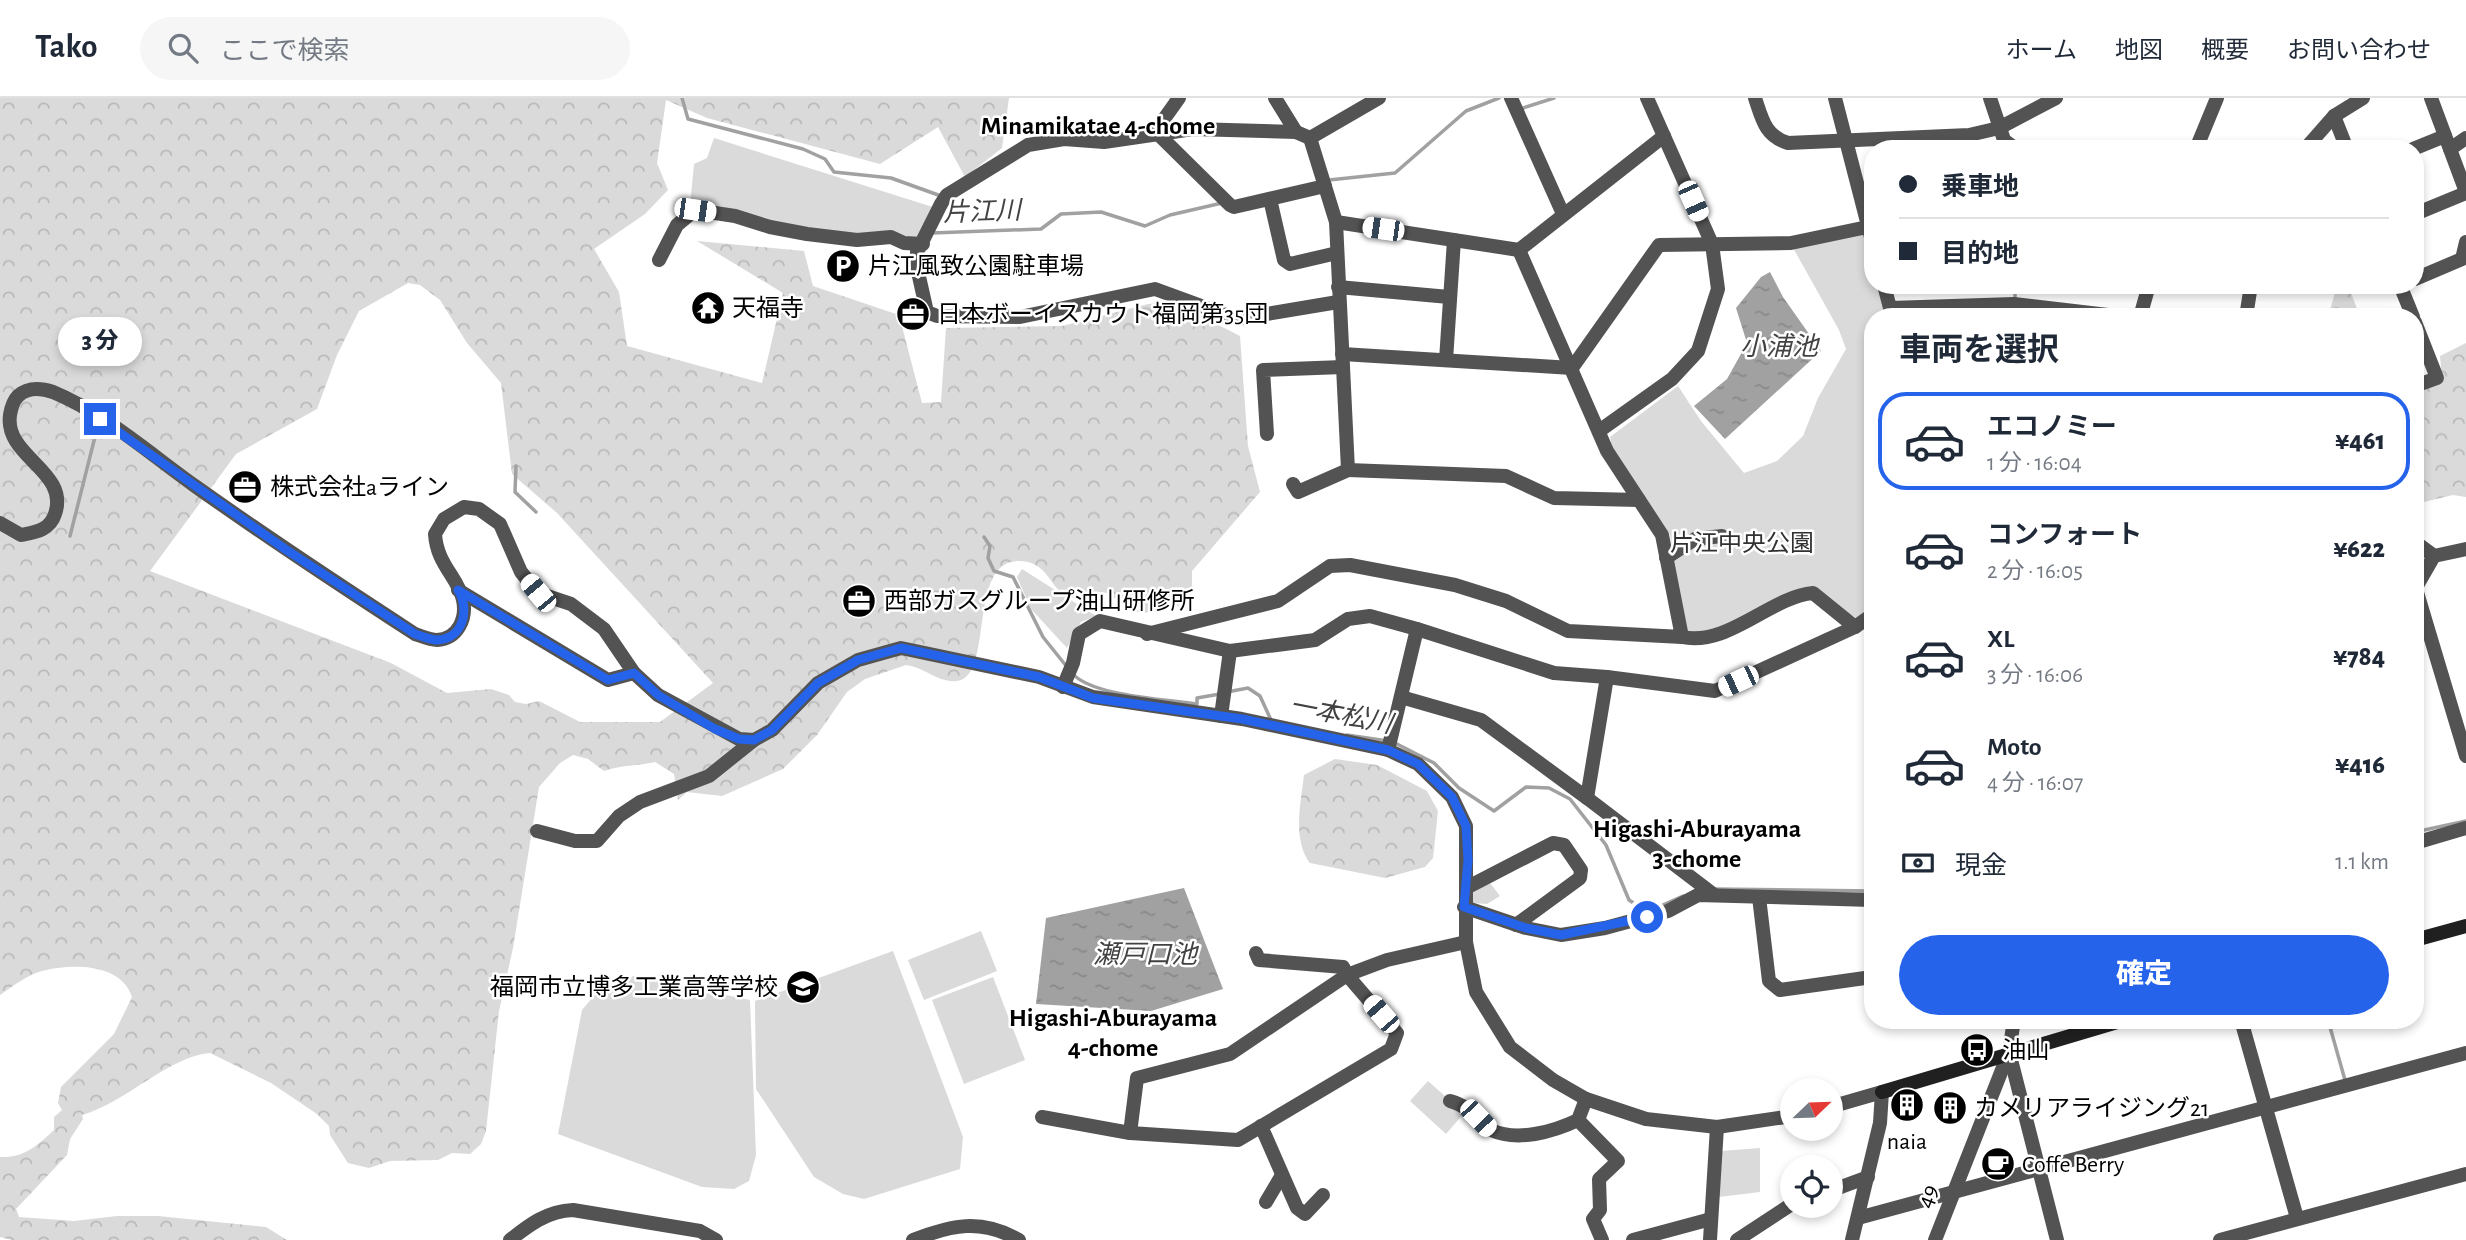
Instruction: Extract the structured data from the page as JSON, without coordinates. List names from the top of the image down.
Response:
{
  "streets": {
    "street": ["49"]
  },
  "districts": ["Minamikatae 4-chome", "Higashi-Aburayama 3-chome", "Higashi-Aburayama 4-chome"],
  "water": [
    "片江川",
    "小浦池",
    "一本松川",
    "瀬戸口池"
  ],
  "parks": ["片江中央公園"],
  "places": {
    "parking": ["片江風致公園駐車場"],
    "temple": ["天福寺"],
    "office": ["日本ボーイスカウト福岡第35団", "株式会社aライン", "西部ガスグループ油山研修所"],
    "school or university": ["福岡市立博多工業高等学校"],
    "bus stop": ["油山"],
    "building": ["naia", "カメリアライジング21"],
    "cafe": ["Coffe Berry"]
  },
  "north": "top right",
  "page": {
    "header": "Tako",
    "search": "ここで検索",
    "nav": [
      "ホーム",
      "地図",
      "概要",
      "お問い合わせ"
    ],
    "banner": ["乗車地", "目的地"],
    "heading": "車両を選択",
    "bubble": "3 分",
    "list": [
      {
        "name": "エコノミー",
        "note": "1 分 · 16:04",
        "value": "¥461"
      },
      {
        "name": "コンフォート",
        "note": "2 分 · 16:05",
        "value": "¥622"
      },
      {
        "name": "XL",
        "note": "3 分 · 16:06",
        "value": "¥784"
      },
      {
        "name": "Moto",
        "note": "4 分 · 16:07",
        "value": "¥416"
      }
    ],
    "pay": ["現金", "1.1 km"],
    "buttons": "確定"
  }
}
